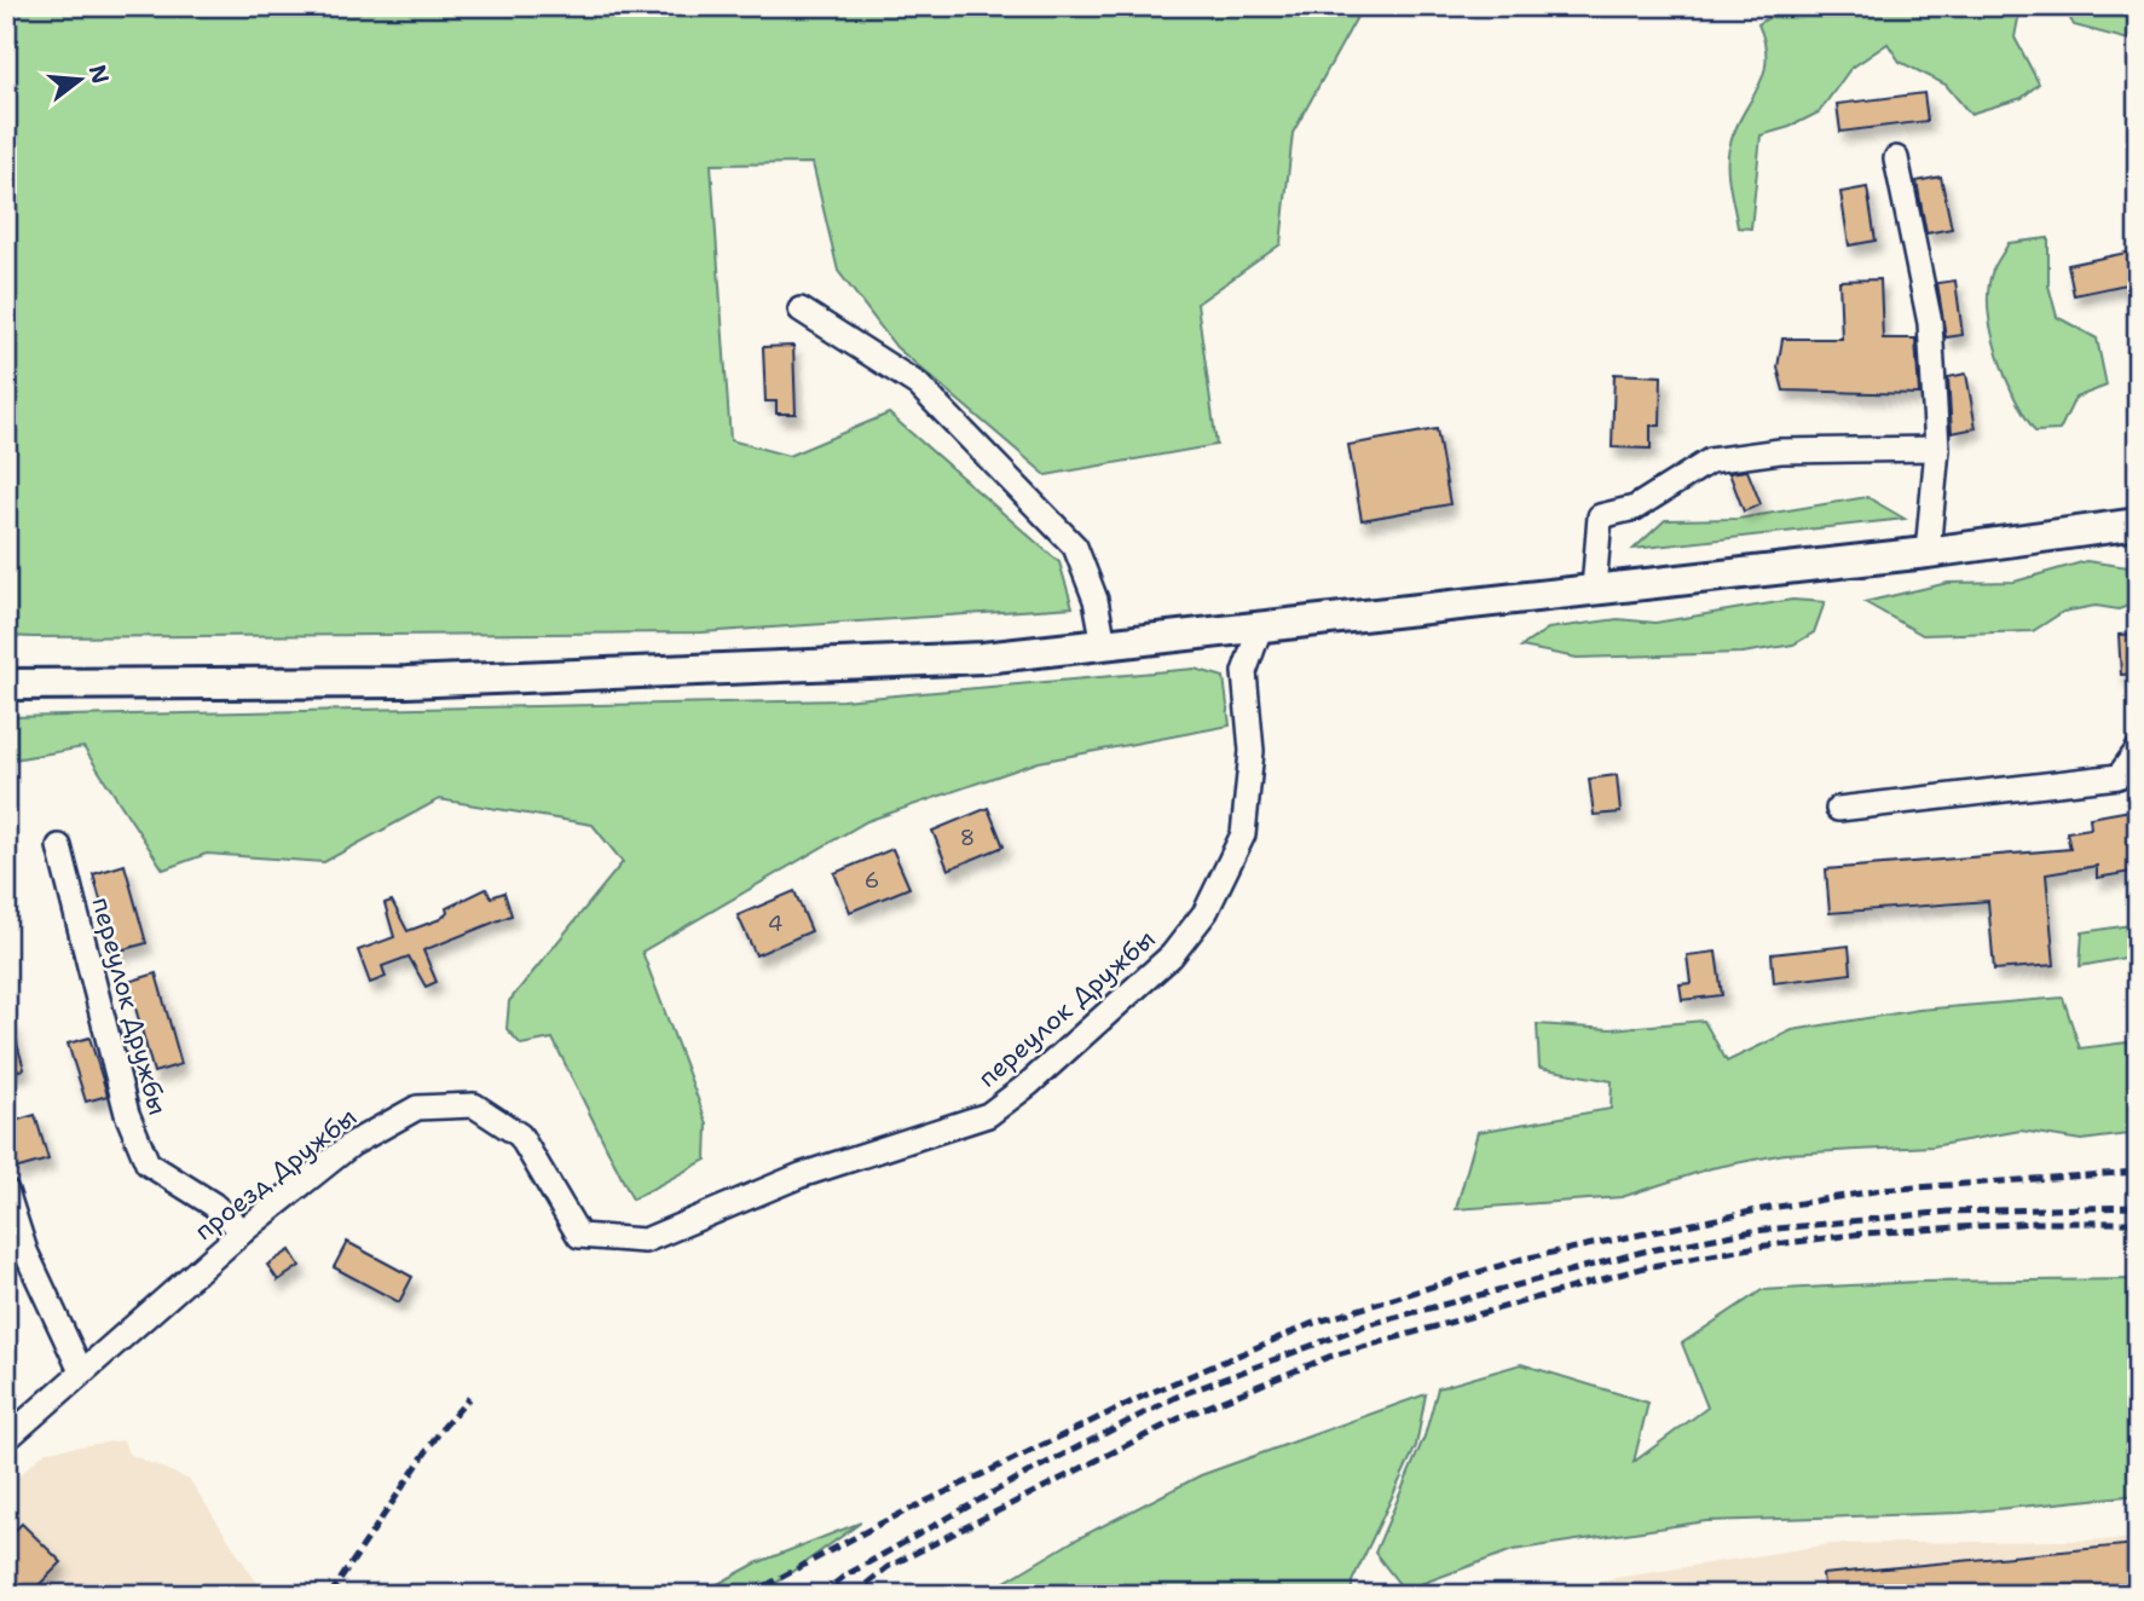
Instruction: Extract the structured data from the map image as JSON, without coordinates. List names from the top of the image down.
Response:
{
  "streets": {
    "street": ["переулок Дружбы", "проезд Дружбы"]
  },
  "crossings": [
    ["переулок Дружбы", "проезд Дружбы"]
  ],
  "house_numbers": ["8", "6", "4"],
  "north": "right"
}
